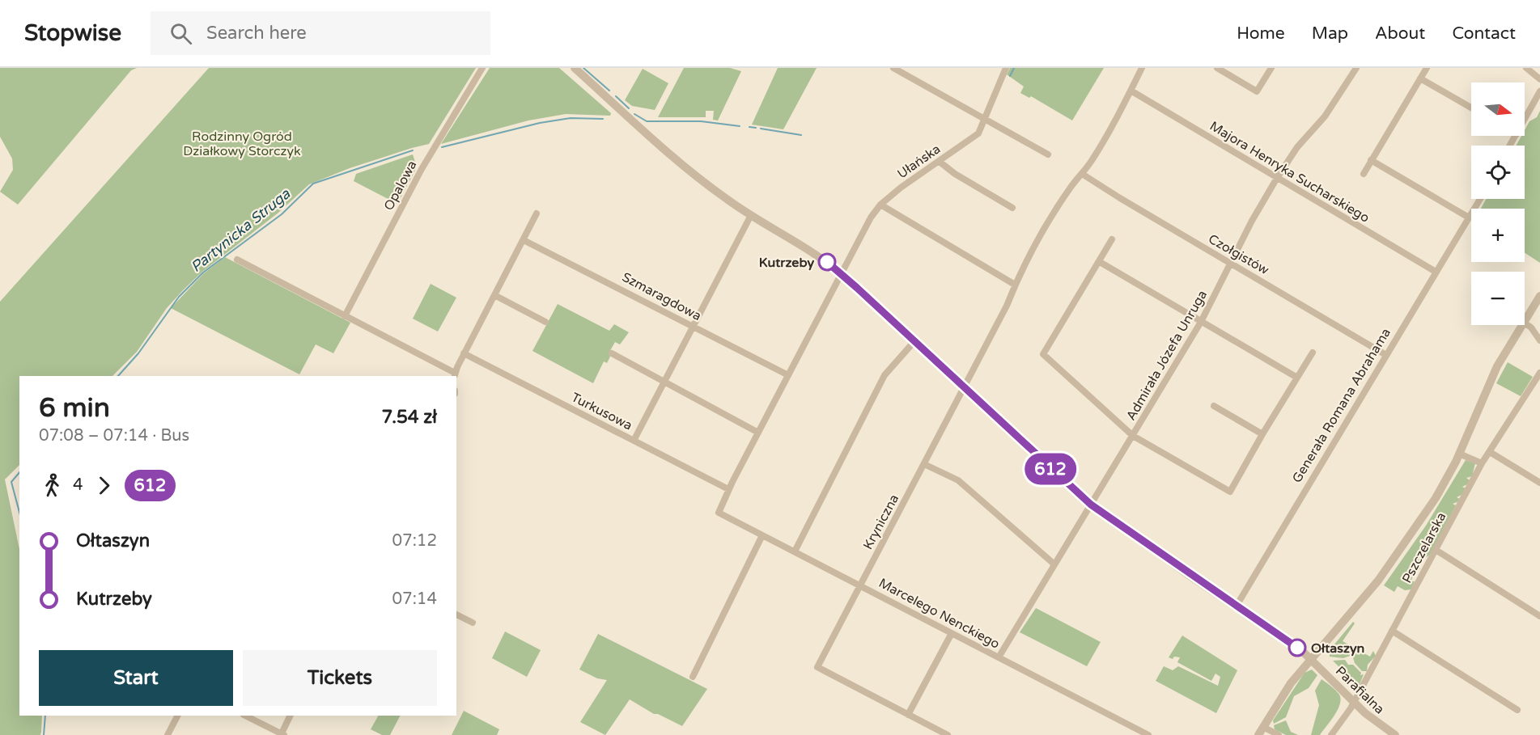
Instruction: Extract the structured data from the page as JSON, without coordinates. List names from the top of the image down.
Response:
{
  "streets": {
    "street": [
      "Ułańska",
      "Majora Henryka Sucharskiego",
      "Opalowa",
      "Czołgistów",
      "Szmaragdowa",
      "Admirała Józefa Unruga",
      "Generała Romana Abrahama",
      "Turkusowa",
      "Kryniczna",
      "Pszczelarska",
      "Marcelego Nenckiego",
      "Parafialna"
    ]
  },
  "crossings": [
    ["Ułańska", "Szmaragdowa"],
    ["Ułańska", "Turkusowa"],
    ["Ułańska", "Marcelego Nenckiego"],
    ["Ułańska", "Parafialna"],
    ["Majora Henryka Sucharskiego", "Admirała Józefa Unruga"],
    ["Majora Henryka Sucharskiego", "Generała Romana Abrahama"],
    ["Majora Henryka Sucharskiego", "Kryniczna"],
    ["Czołgistów", "Admirała Józefa Unruga"],
    ["Czołgistów", "Generała Romana Abrahama"],
    ["Czołgistów", "Kryniczna"],
    ["Admirała Józefa Unruga", "Marcelego Nenckiego"],
    ["Admirała Józefa Unruga", "Parafialna"],
    ["Generała Romana Abrahama", "Parafialna"],
    ["Kryniczna", "Marcelego Nenckiego"],
    ["Kryniczna", "Parafialna"],
    ["Pszczelarska", "Parafialna"]
  ],
  "water": ["Partynicka Struga"],
  "parks": ["Rodzinny Ogród Działkowy Storczyk"],
  "places": ["Kutrzeby", "Ołtaszyn"],
  "lines": ["bus line 612"],
  "north": "right",
  "page": {
    "header": "Stopwise",
    "search": "Search here",
    "nav": [
      "Home",
      "Map",
      "About",
      "Contact"
    ],
    "on_map": "612",
    "map_buttons": ["+", "−"],
    "heading": ["6 min", "07:08 – 07:14 · Bus", "7.54 zł"],
    "legs": ["4", "612"],
    "list": [
      {
        "name": "Ołtaszyn",
        "value": "07:12"
      },
      {
        "name": "Kutrzeby",
        "value": "07:14"
      }
    ],
    "buttons": ["Start", "Tickets"]
  }
}
